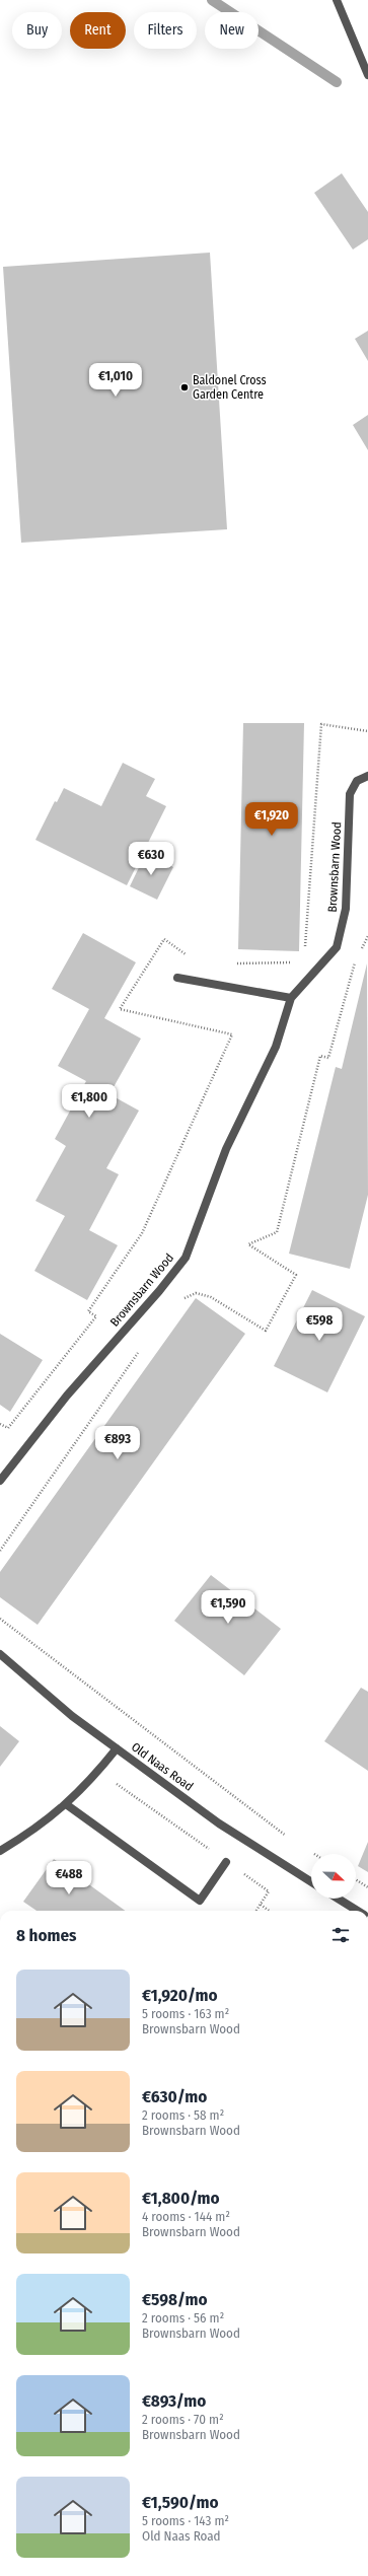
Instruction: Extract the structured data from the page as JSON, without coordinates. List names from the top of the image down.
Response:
{
  "streets": {
    "street": ["Brownsbarn Wood", "Old Naas Road"]
  },
  "places": ["Baldonel Cross Garden Centre"],
  "north": "right",
  "page": {
    "chip": [
      "Buy",
      "Rent",
      "Filters",
      "New"
    ],
    "price": [
      "€1,010",
      "€1,920",
      "€630",
      "€1,800",
      "€598",
      "€893",
      "€1,590",
      "€488"
    ],
    "heading": "8 homes",
    "list": [
      {
        "name": "€1,920/mo",
        "note": "5 rooms · 163 m² · Brownsbarn Wood"
      },
      {
        "name": "€630/mo",
        "note": "2 rooms · 58 m² · Brownsbarn Wood"
      },
      {
        "name": "€1,800/mo",
        "note": "4 rooms · 144 m² · Brownsbarn Wood"
      },
      {
        "name": "€598/mo",
        "note": "2 rooms · 56 m² · Brownsbarn Wood"
      },
      {
        "name": "€893/mo",
        "note": "2 rooms · 70 m² · Brownsbarn Wood"
      },
      {
        "name": "€1,590/mo",
        "note": "5 rooms · 143 m² · Old Naas Road"
      }
    ]
  }
}
